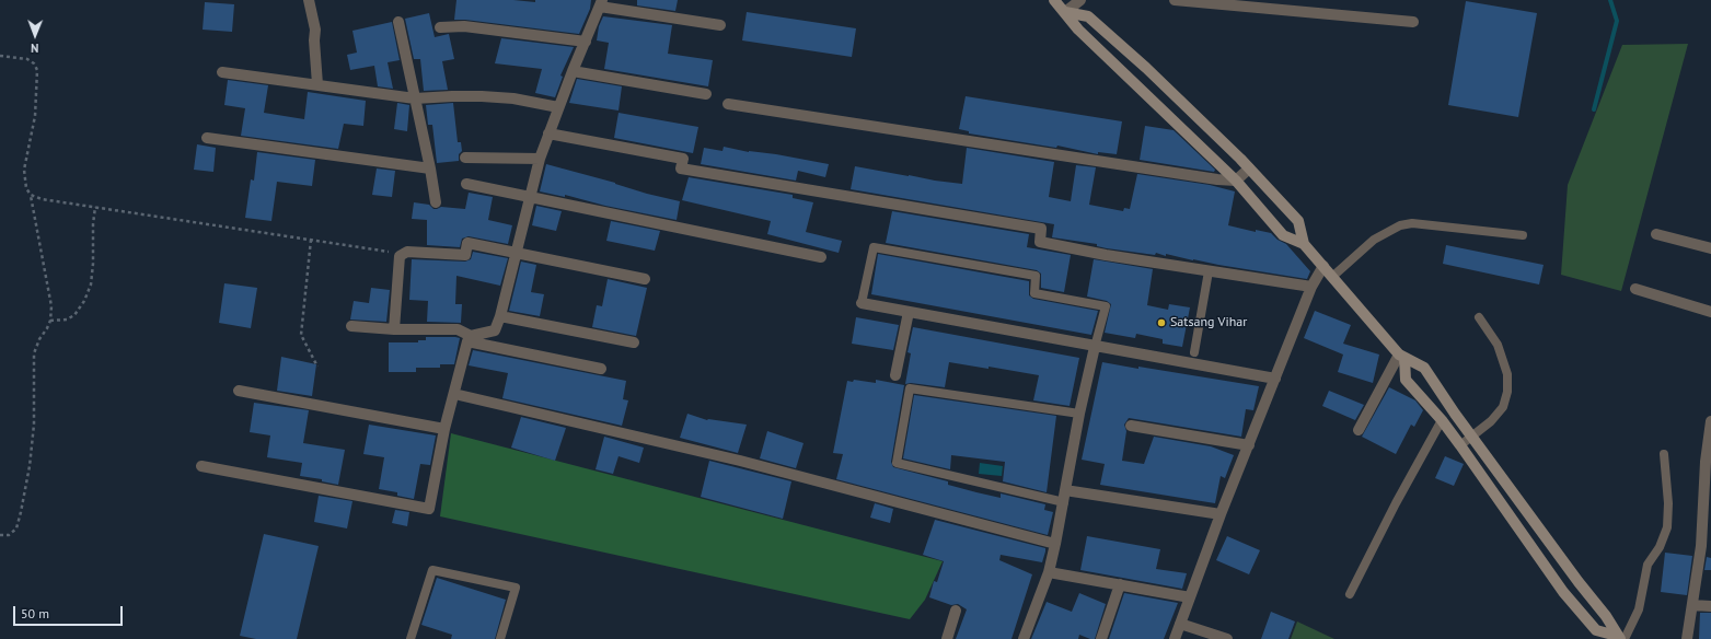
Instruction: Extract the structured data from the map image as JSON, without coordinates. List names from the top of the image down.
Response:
{
  "places": ["Satsang Vihar"],
  "scale_bar": "50 m",
  "north": "bottom"
}
